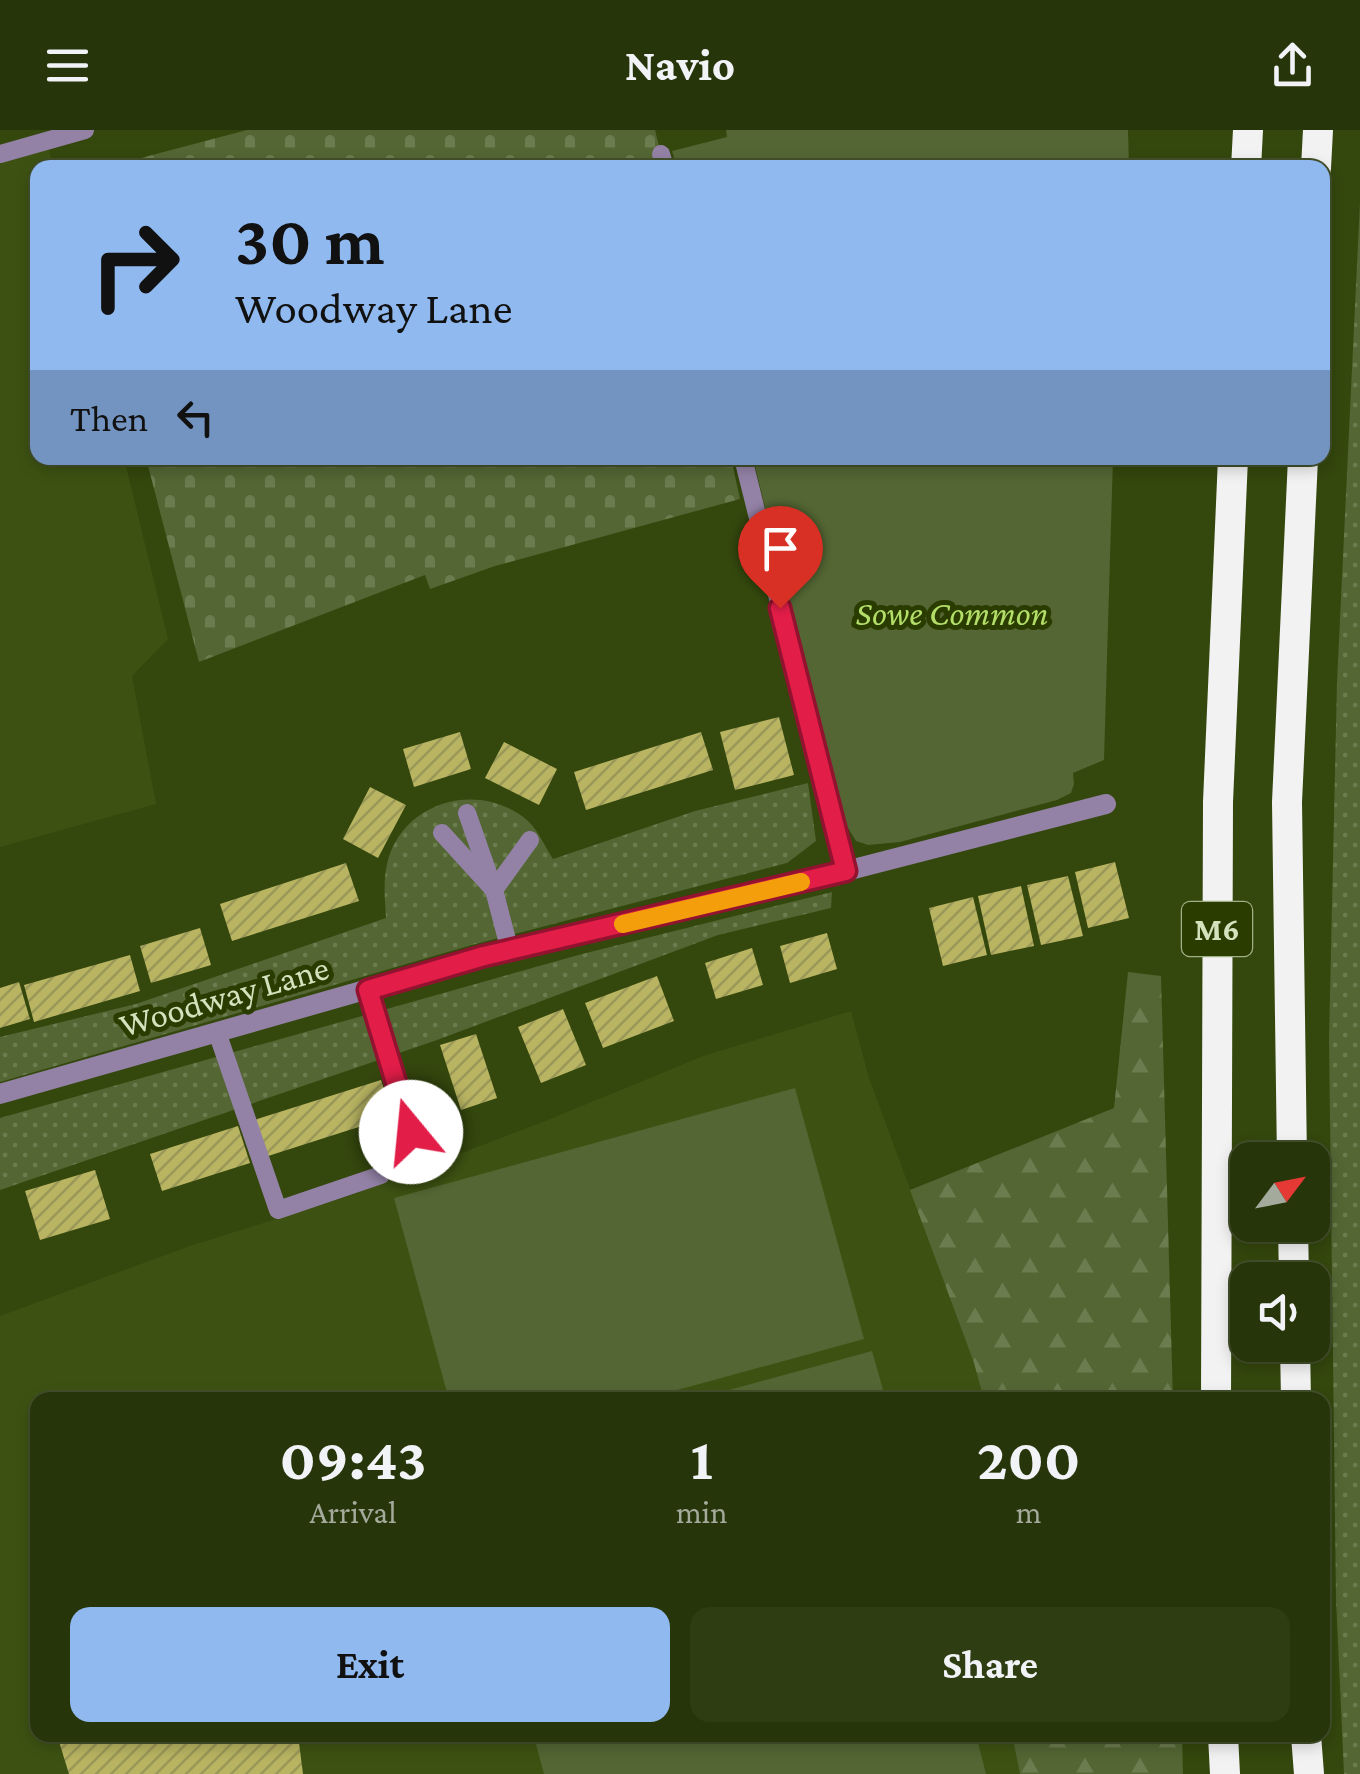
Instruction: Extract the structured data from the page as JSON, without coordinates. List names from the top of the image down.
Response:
{
  "streets": {
    "highway": ["M6"],
    "street": ["Woodway Lane"]
  },
  "parks": ["Sowe Common"],
  "north": "top right",
  "page": {
    "header": "Navio",
    "turn": ["30 m", "Woodway Lane"],
    "then": "Then",
    "eta": [
      "09:43",
      "Arrival",
      "1",
      "min",
      "200",
      "m"
    ],
    "buttons": ["Exit", "Share"]
  }
}
